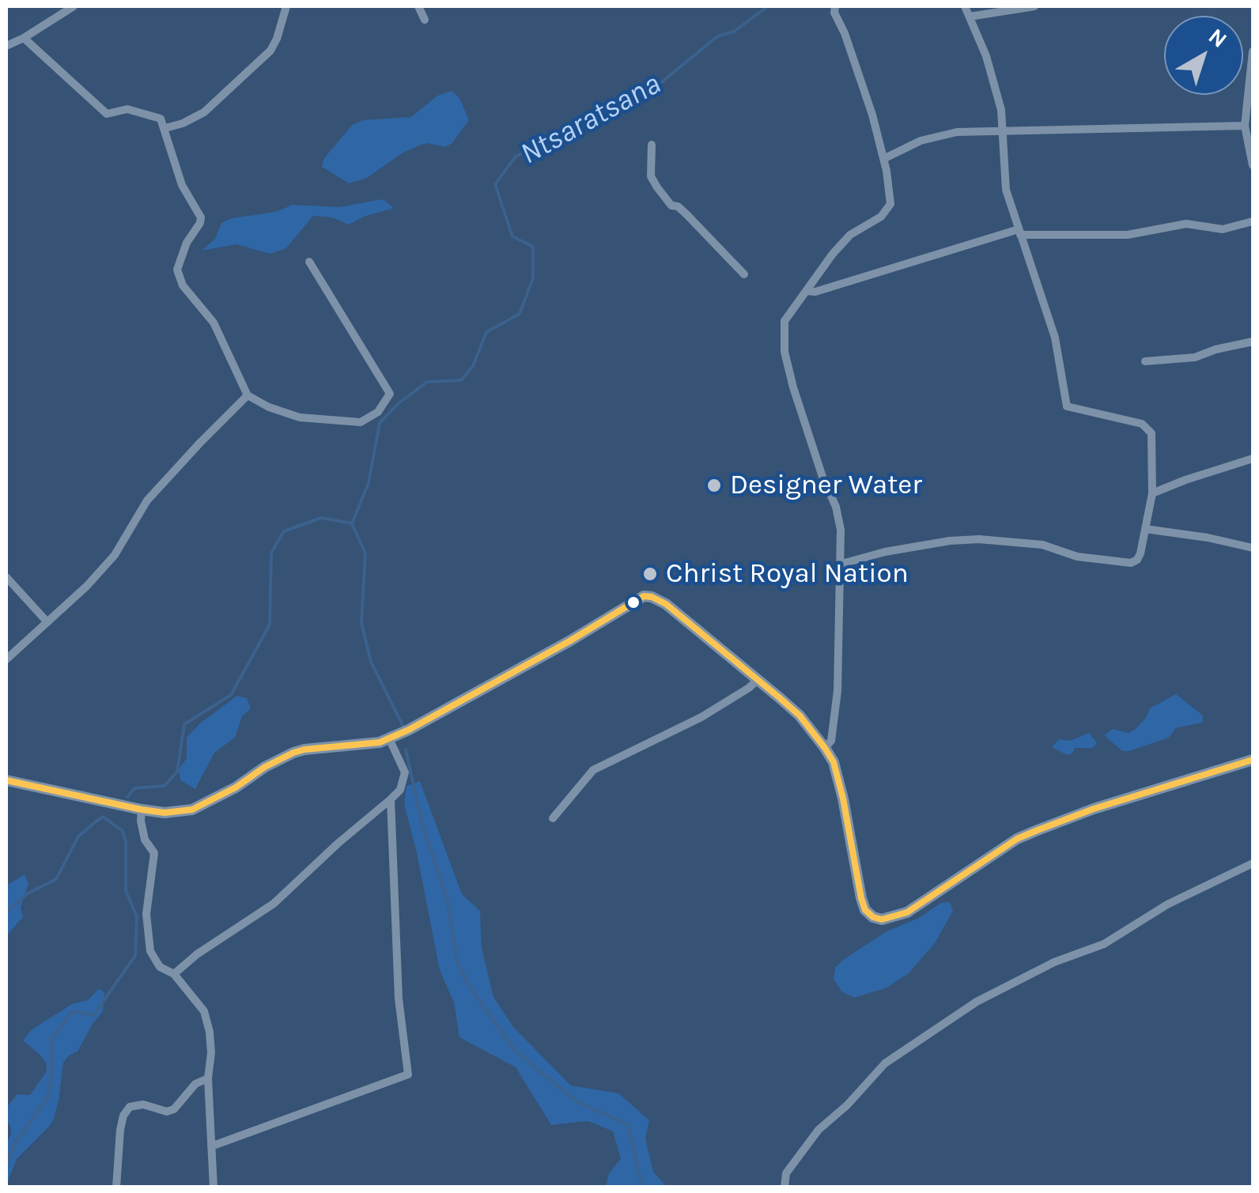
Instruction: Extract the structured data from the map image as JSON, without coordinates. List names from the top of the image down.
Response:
{
  "water": ["Ntsaratsana"],
  "places": ["Designer Water", "Christ Royal Nation"],
  "north": "top right"
}
